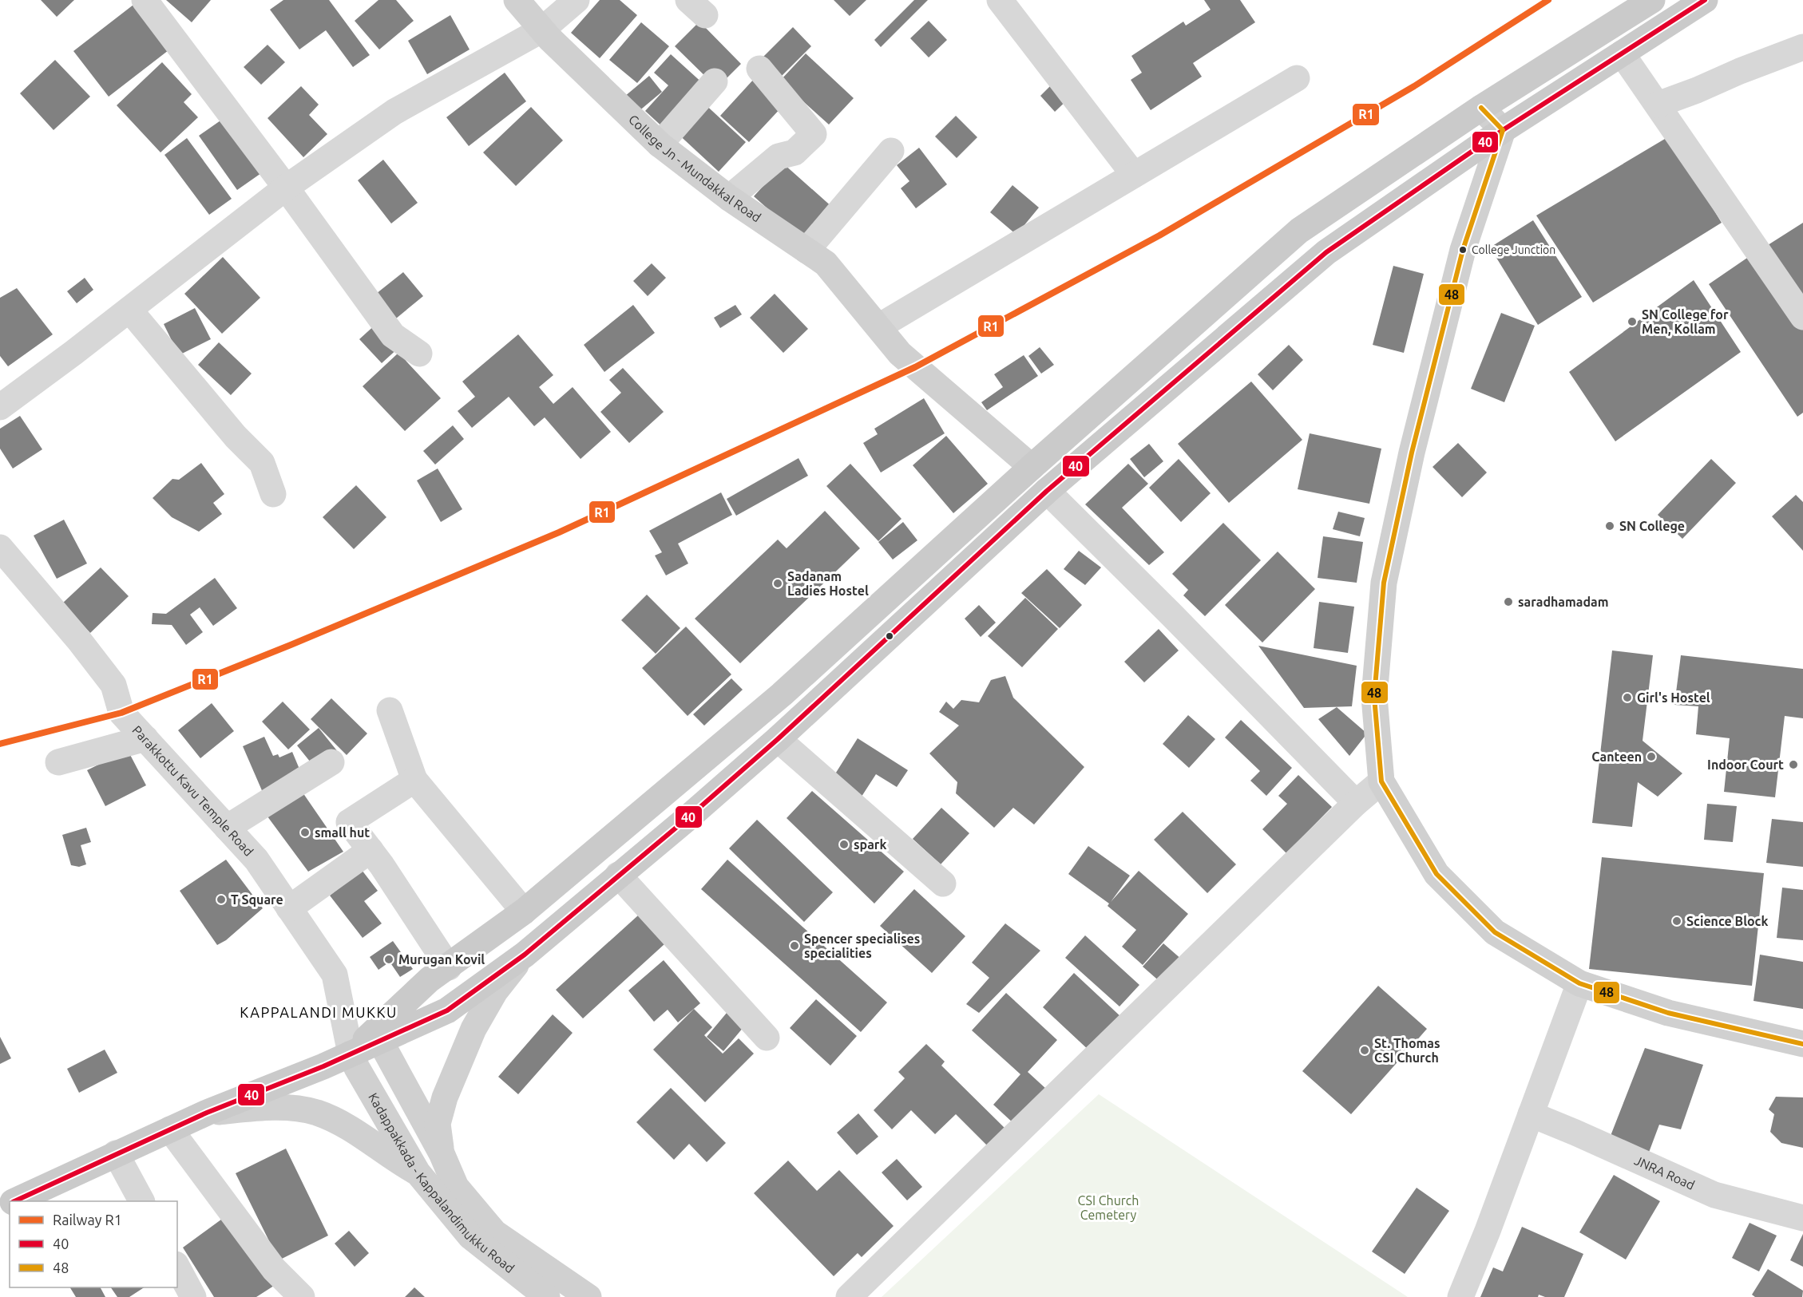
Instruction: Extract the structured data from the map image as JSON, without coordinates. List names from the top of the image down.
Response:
{
  "streets": {
    "street": [
      "College Jn - Mundakkal Road",
      "Parakkottu Kavu Temple Road",
      "JNRA Road",
      "Kadappakkada - Kappalandimukku Road"
    ]
  },
  "crossings": [
    ["Parakkottu Kavu Temple Road", "Kadappakkada - Kappalandimukku Road"]
  ],
  "districts": ["KAPPALANDI MUKKU"],
  "parks": ["CSI Church Cemetery"],
  "places": [
    "College Junction",
    "SN College for Men, Kollam",
    "SN College",
    "Sadanam Ladies Hostel",
    "saradhamadam",
    "Girl's Hostel",
    "Canteen",
    "Indoor Court",
    "small hut",
    "spark",
    "T Square",
    "Science Block",
    "Spencer specialises specialities",
    "Murugan Kovil",
    "St. Thomas CSI Church"
  ],
  "lines": ["rail line R1", "transit line 40", "transit line 48"],
  "legend": ["Railway R1", "40", "48"]
}
